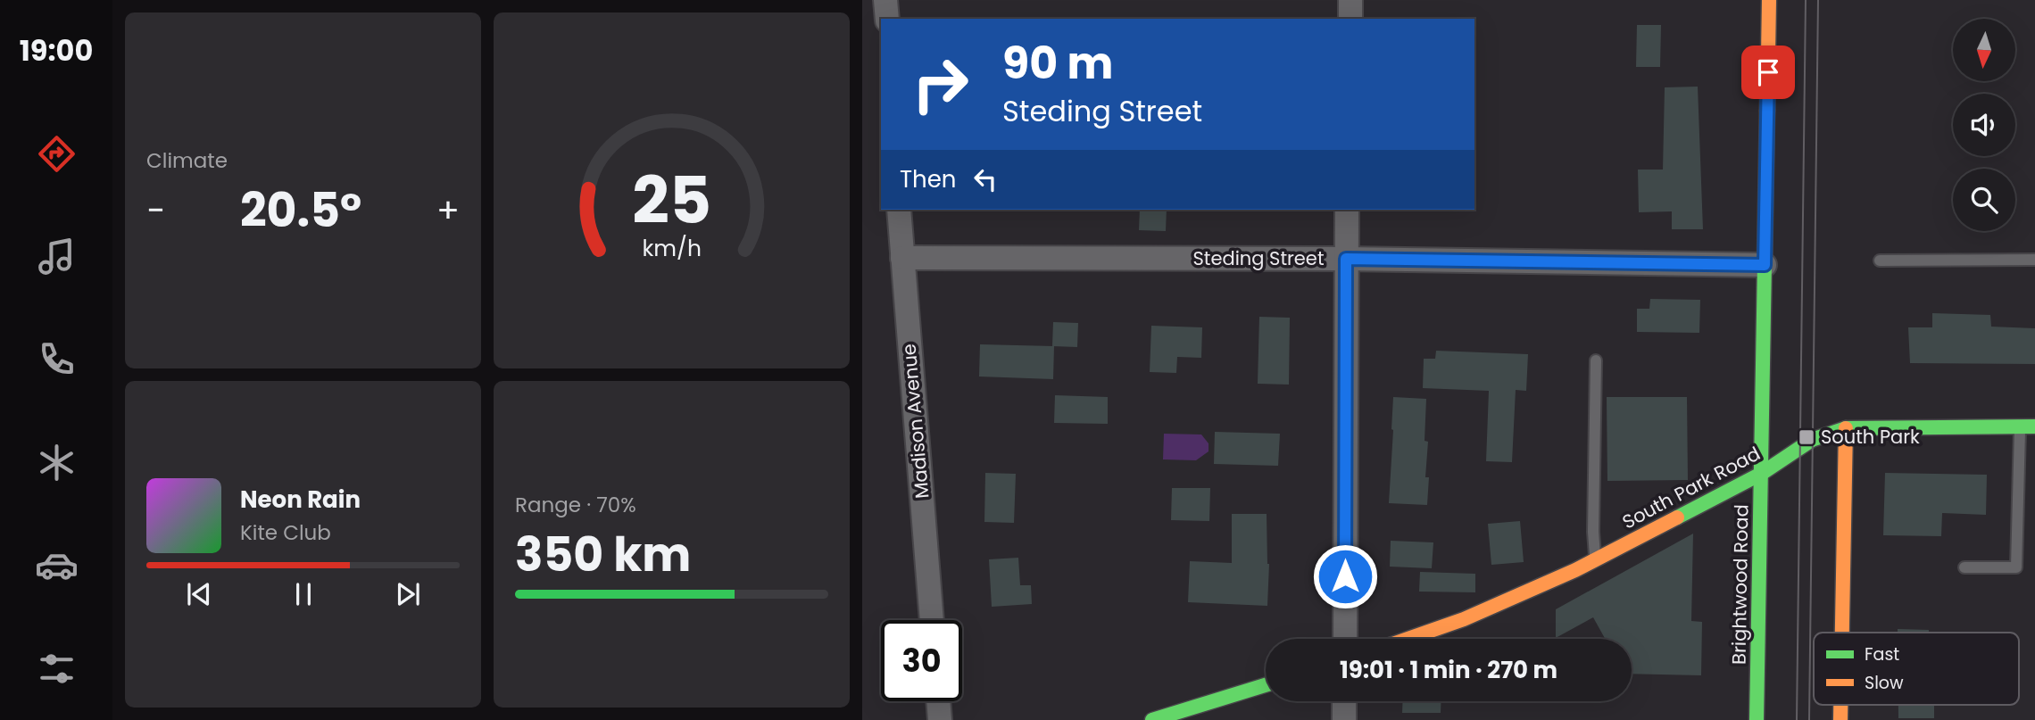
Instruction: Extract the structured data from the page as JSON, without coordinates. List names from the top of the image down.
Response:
{
  "streets": {
    "street": [
      "Steding Street",
      "Madison Avenue",
      "South Park Road",
      "Brightwood Road"
    ]
  },
  "crossings": [
    ["Steding Street", "Madison Avenue"],
    ["Steding Street", "Brightwood Road"],
    ["South Park Road", "Brightwood Road"]
  ],
  "places": {
    "transit": ["South Park"]
  },
  "legend": ["Fast", "Slow"],
  "north": "bottom",
  "page": {
    "tabs": "19:00",
    "tile": [
      "Climate",
      ["Range · 70%", "350 km"]
    ],
    "turn": ["90 m", "Steding Street"],
    "then": "Then",
    "heat": ["−", "20.5°", "+"],
    "song": ["Neon Rain", "Kite Club"],
    "limit": "30",
    "trip": "19:01 · 1 min · 270 m",
    "gauge": ["25", "km/h"]
  }
}
